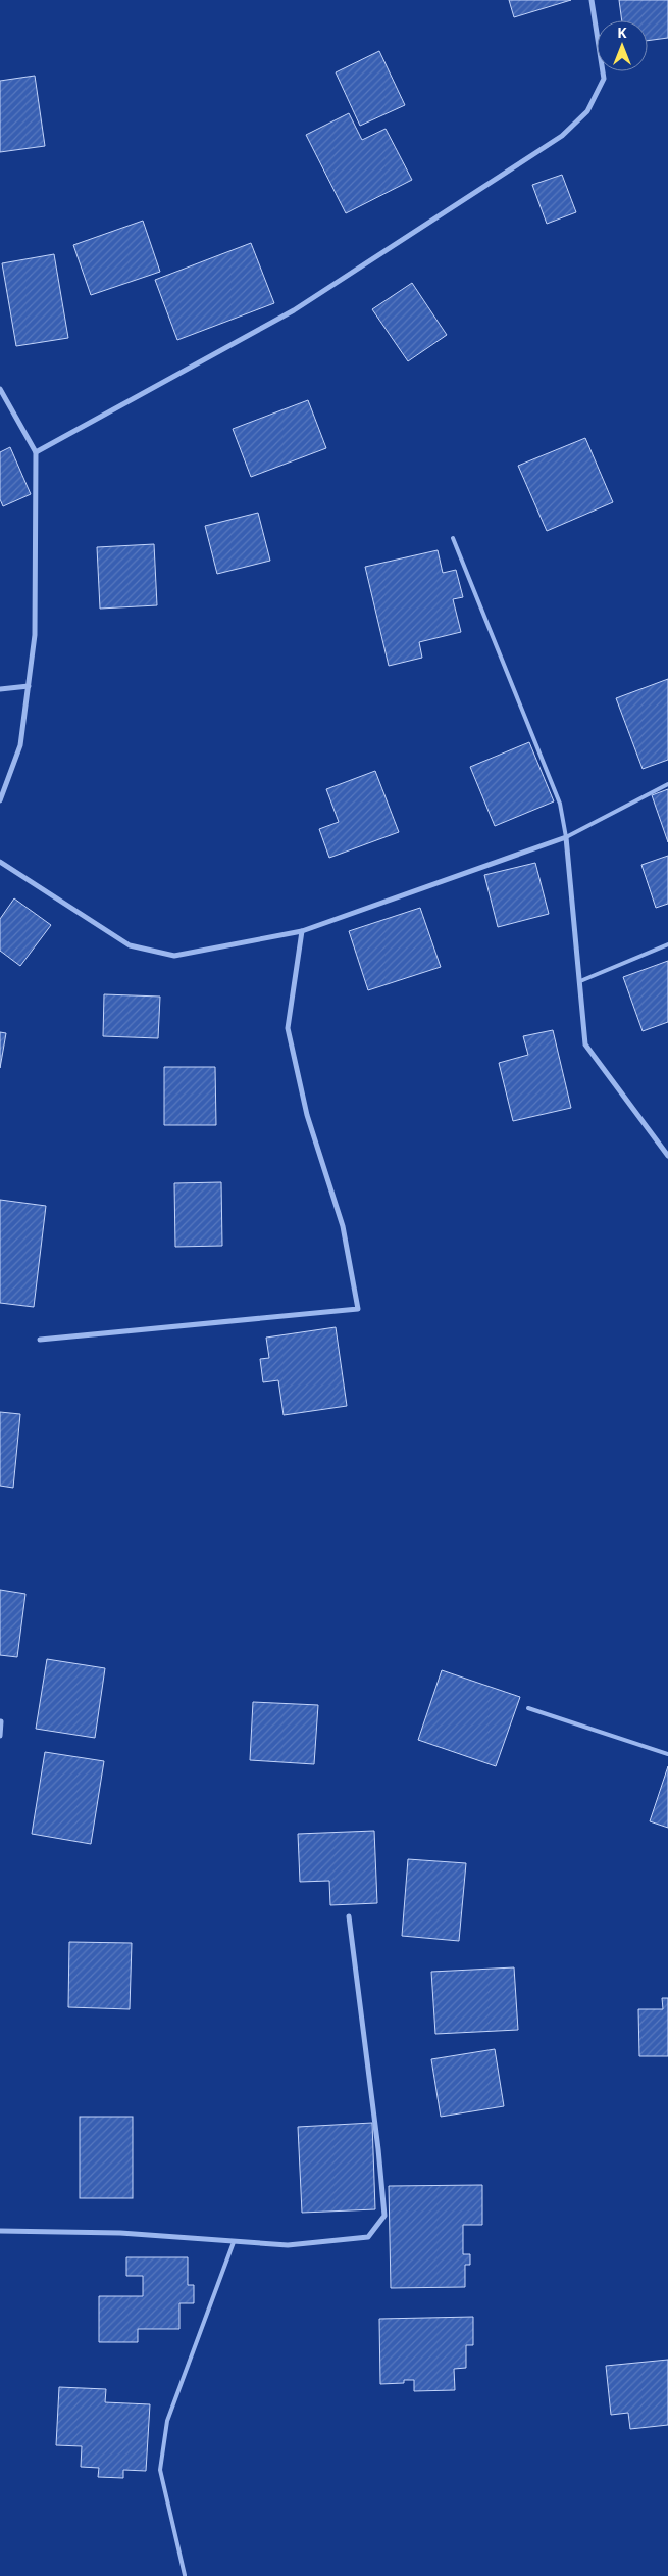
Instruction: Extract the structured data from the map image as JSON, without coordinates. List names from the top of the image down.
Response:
{
  "north": "top"
}
